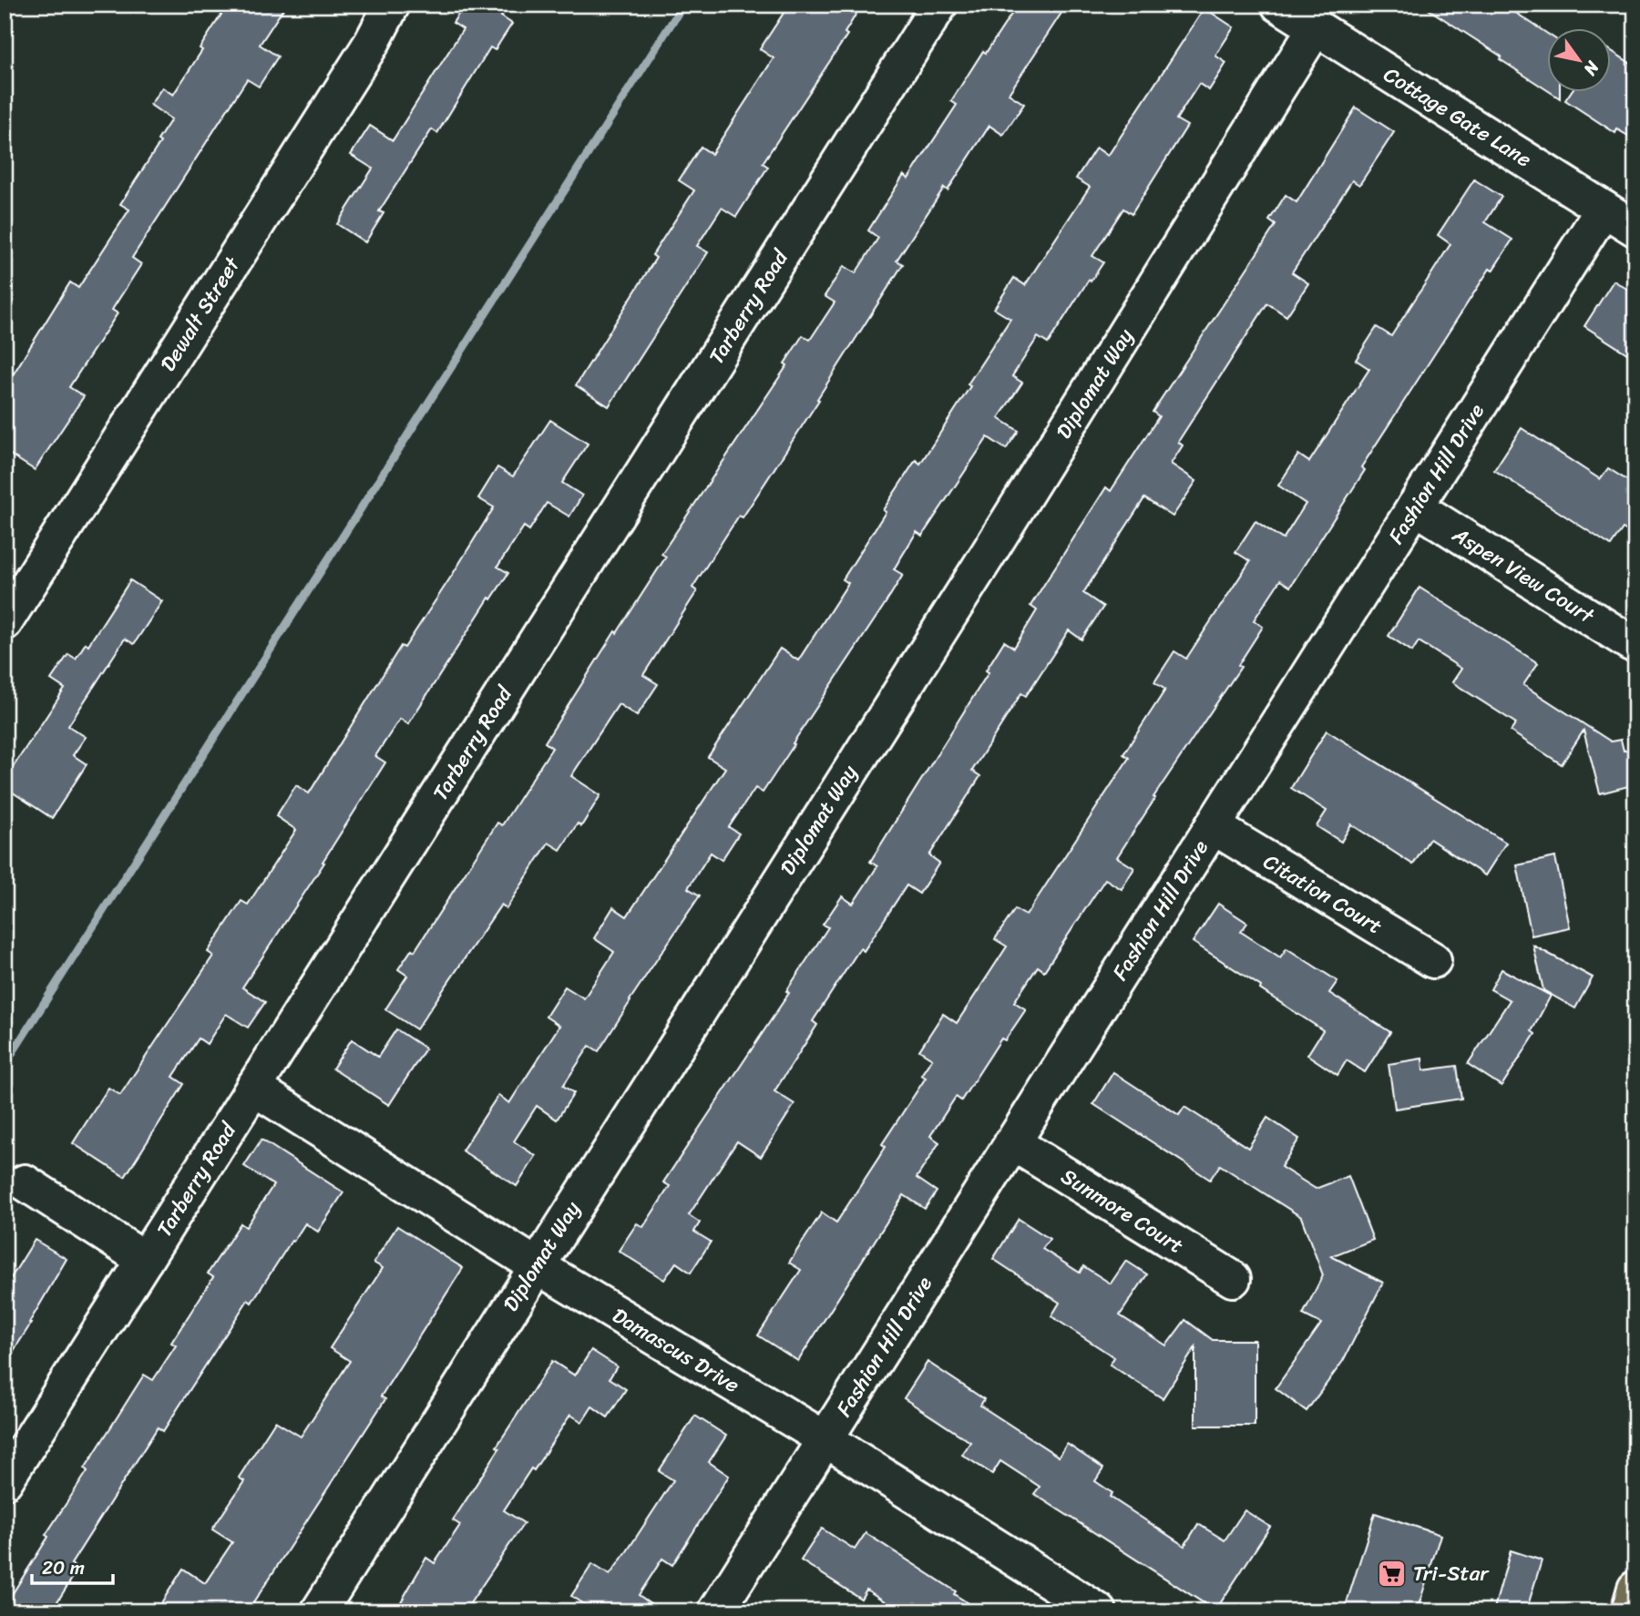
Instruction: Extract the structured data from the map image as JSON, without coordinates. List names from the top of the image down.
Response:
{
  "streets": {
    "street": [
      "Cottage Gate Lane",
      "Tarberry Road",
      "Dewalt Street",
      "Diplomat Way",
      "Fashion Hill Drive",
      "Aspen View Court",
      "Citation Court",
      "Sunmore Court",
      "Damascus Drive"
    ]
  },
  "crossings": [
    ["Cottage Gate Lane", "Diplomat Way"],
    ["Cottage Gate Lane", "Fashion Hill Drive"],
    ["Tarberry Road", "Damascus Drive"],
    ["Diplomat Way", "Damascus Drive"],
    ["Fashion Hill Drive", "Aspen View Court"],
    ["Fashion Hill Drive", "Citation Court"],
    ["Fashion Hill Drive", "Sunmore Court"],
    ["Fashion Hill Drive", "Damascus Drive"]
  ],
  "places": {
    "supermarket": ["Tri-Star"]
  },
  "scale_bar": "20 m",
  "north": "bottom right"
}
